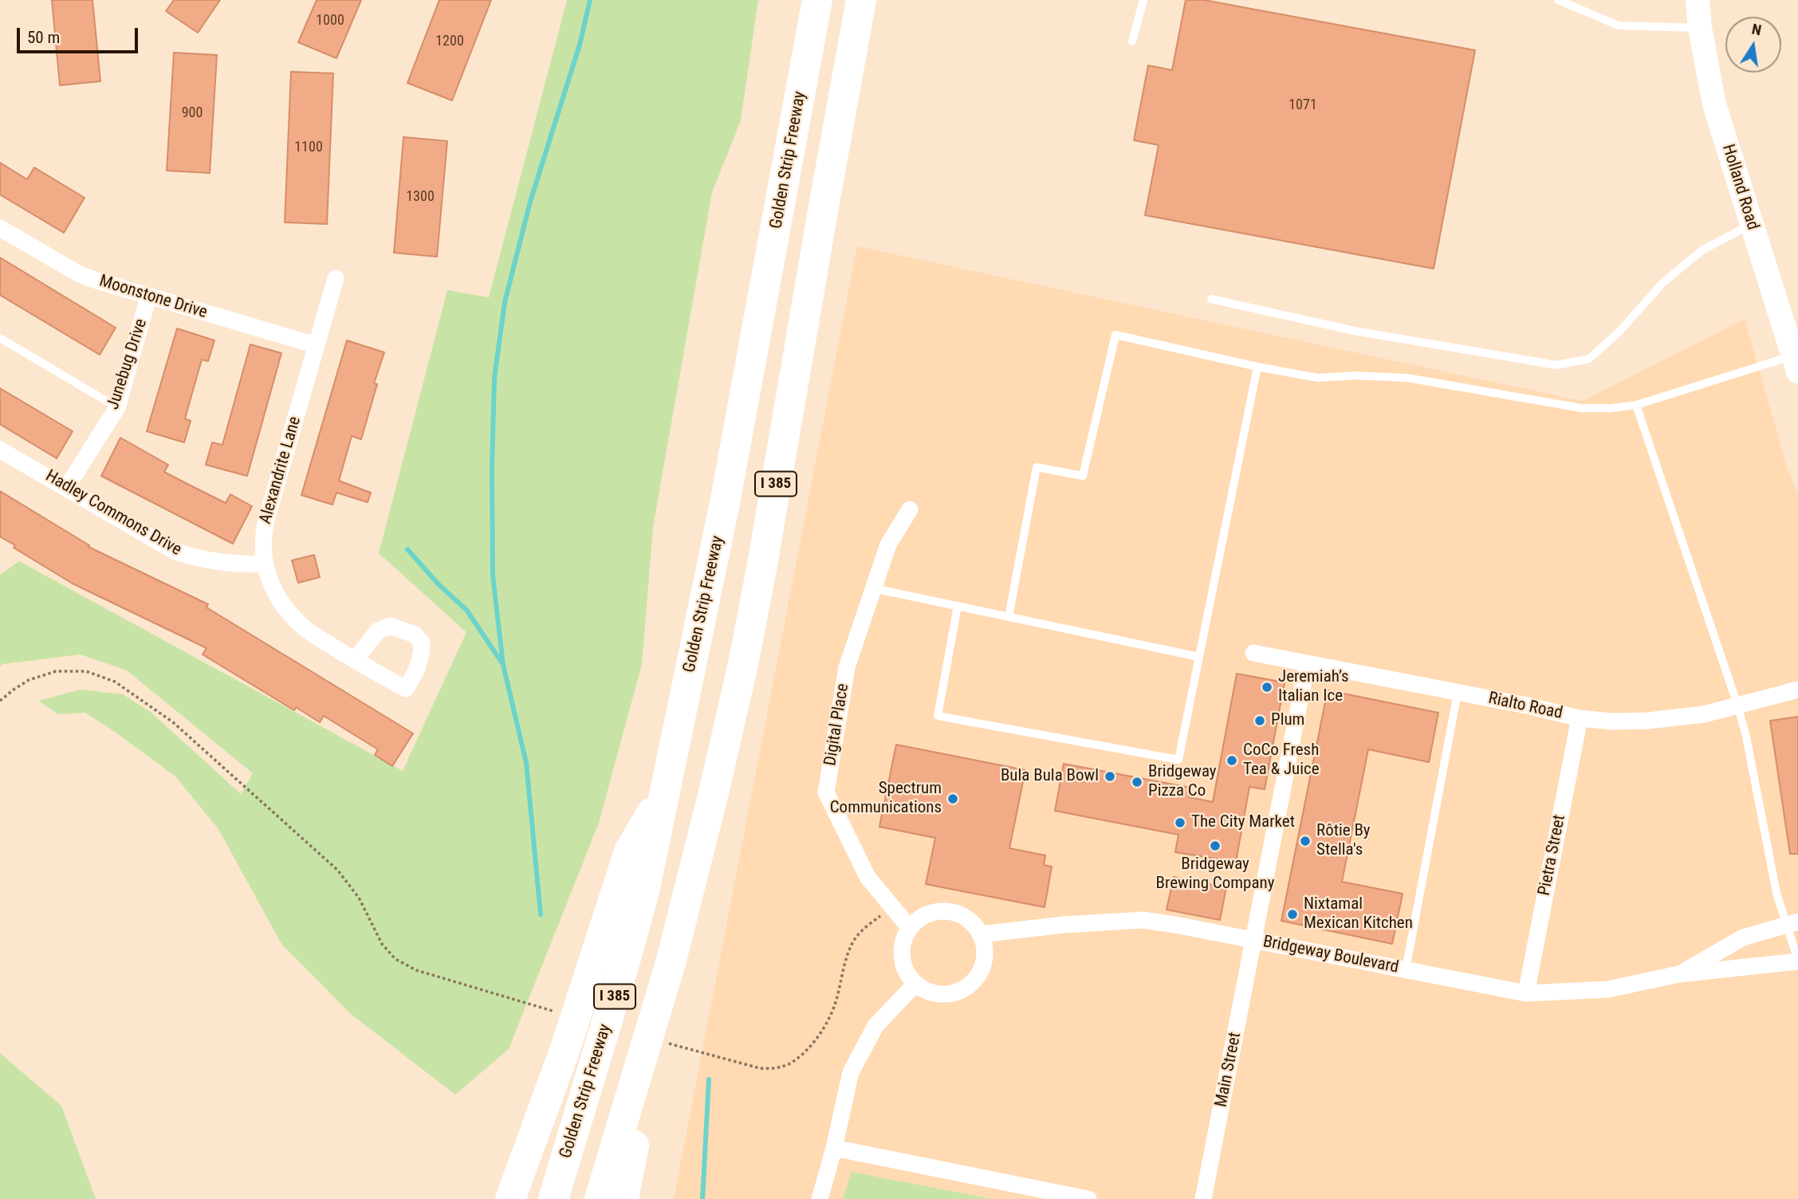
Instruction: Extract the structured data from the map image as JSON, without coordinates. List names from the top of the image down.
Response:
{
  "streets": {
    "highway": ["Golden Strip Freeway", "I 385"],
    "street": [
      "Holland Road",
      "Moonstone Drive",
      "Junebug Drive",
      "Alexandrite Lane",
      "Hadley Commons Drive",
      "Rialto Road",
      "Digital Place",
      "Pietra Street",
      "Bridgeway Boulevard",
      "Main Street"
    ]
  },
  "crossings": [
    ["Moonstone Drive", "Junebug Drive"],
    ["Moonstone Drive", "Alexandrite Lane"],
    ["Junebug Drive", "Hadley Commons Drive"],
    ["Alexandrite Lane", "Hadley Commons Drive"],
    ["Rialto Road", "Pietra Street"],
    ["Rialto Road", "Main Street"],
    ["Digital Place", "Bridgeway Boulevard"],
    ["Pietra Street", "Bridgeway Boulevard"],
    ["Bridgeway Boulevard", "Main Street"]
  ],
  "places": [
    "Jeremiah’s Italian Ice",
    "Plum",
    "CoCo Fresh Tea & Juice",
    "Bula Bula Bowl",
    "Bridgeway Pizza Co",
    "Spectrum Communications",
    "The City Market",
    "Rôtie By Stella's",
    "Bridgeway Brewing Company",
    "Nixtamal Mexican Kitchen"
  ],
  "house_numbers": [
    "1000",
    "1200",
    "1071",
    "900",
    "1100",
    "1300"
  ],
  "scale_bar": "50 m",
  "north": "top"
}
